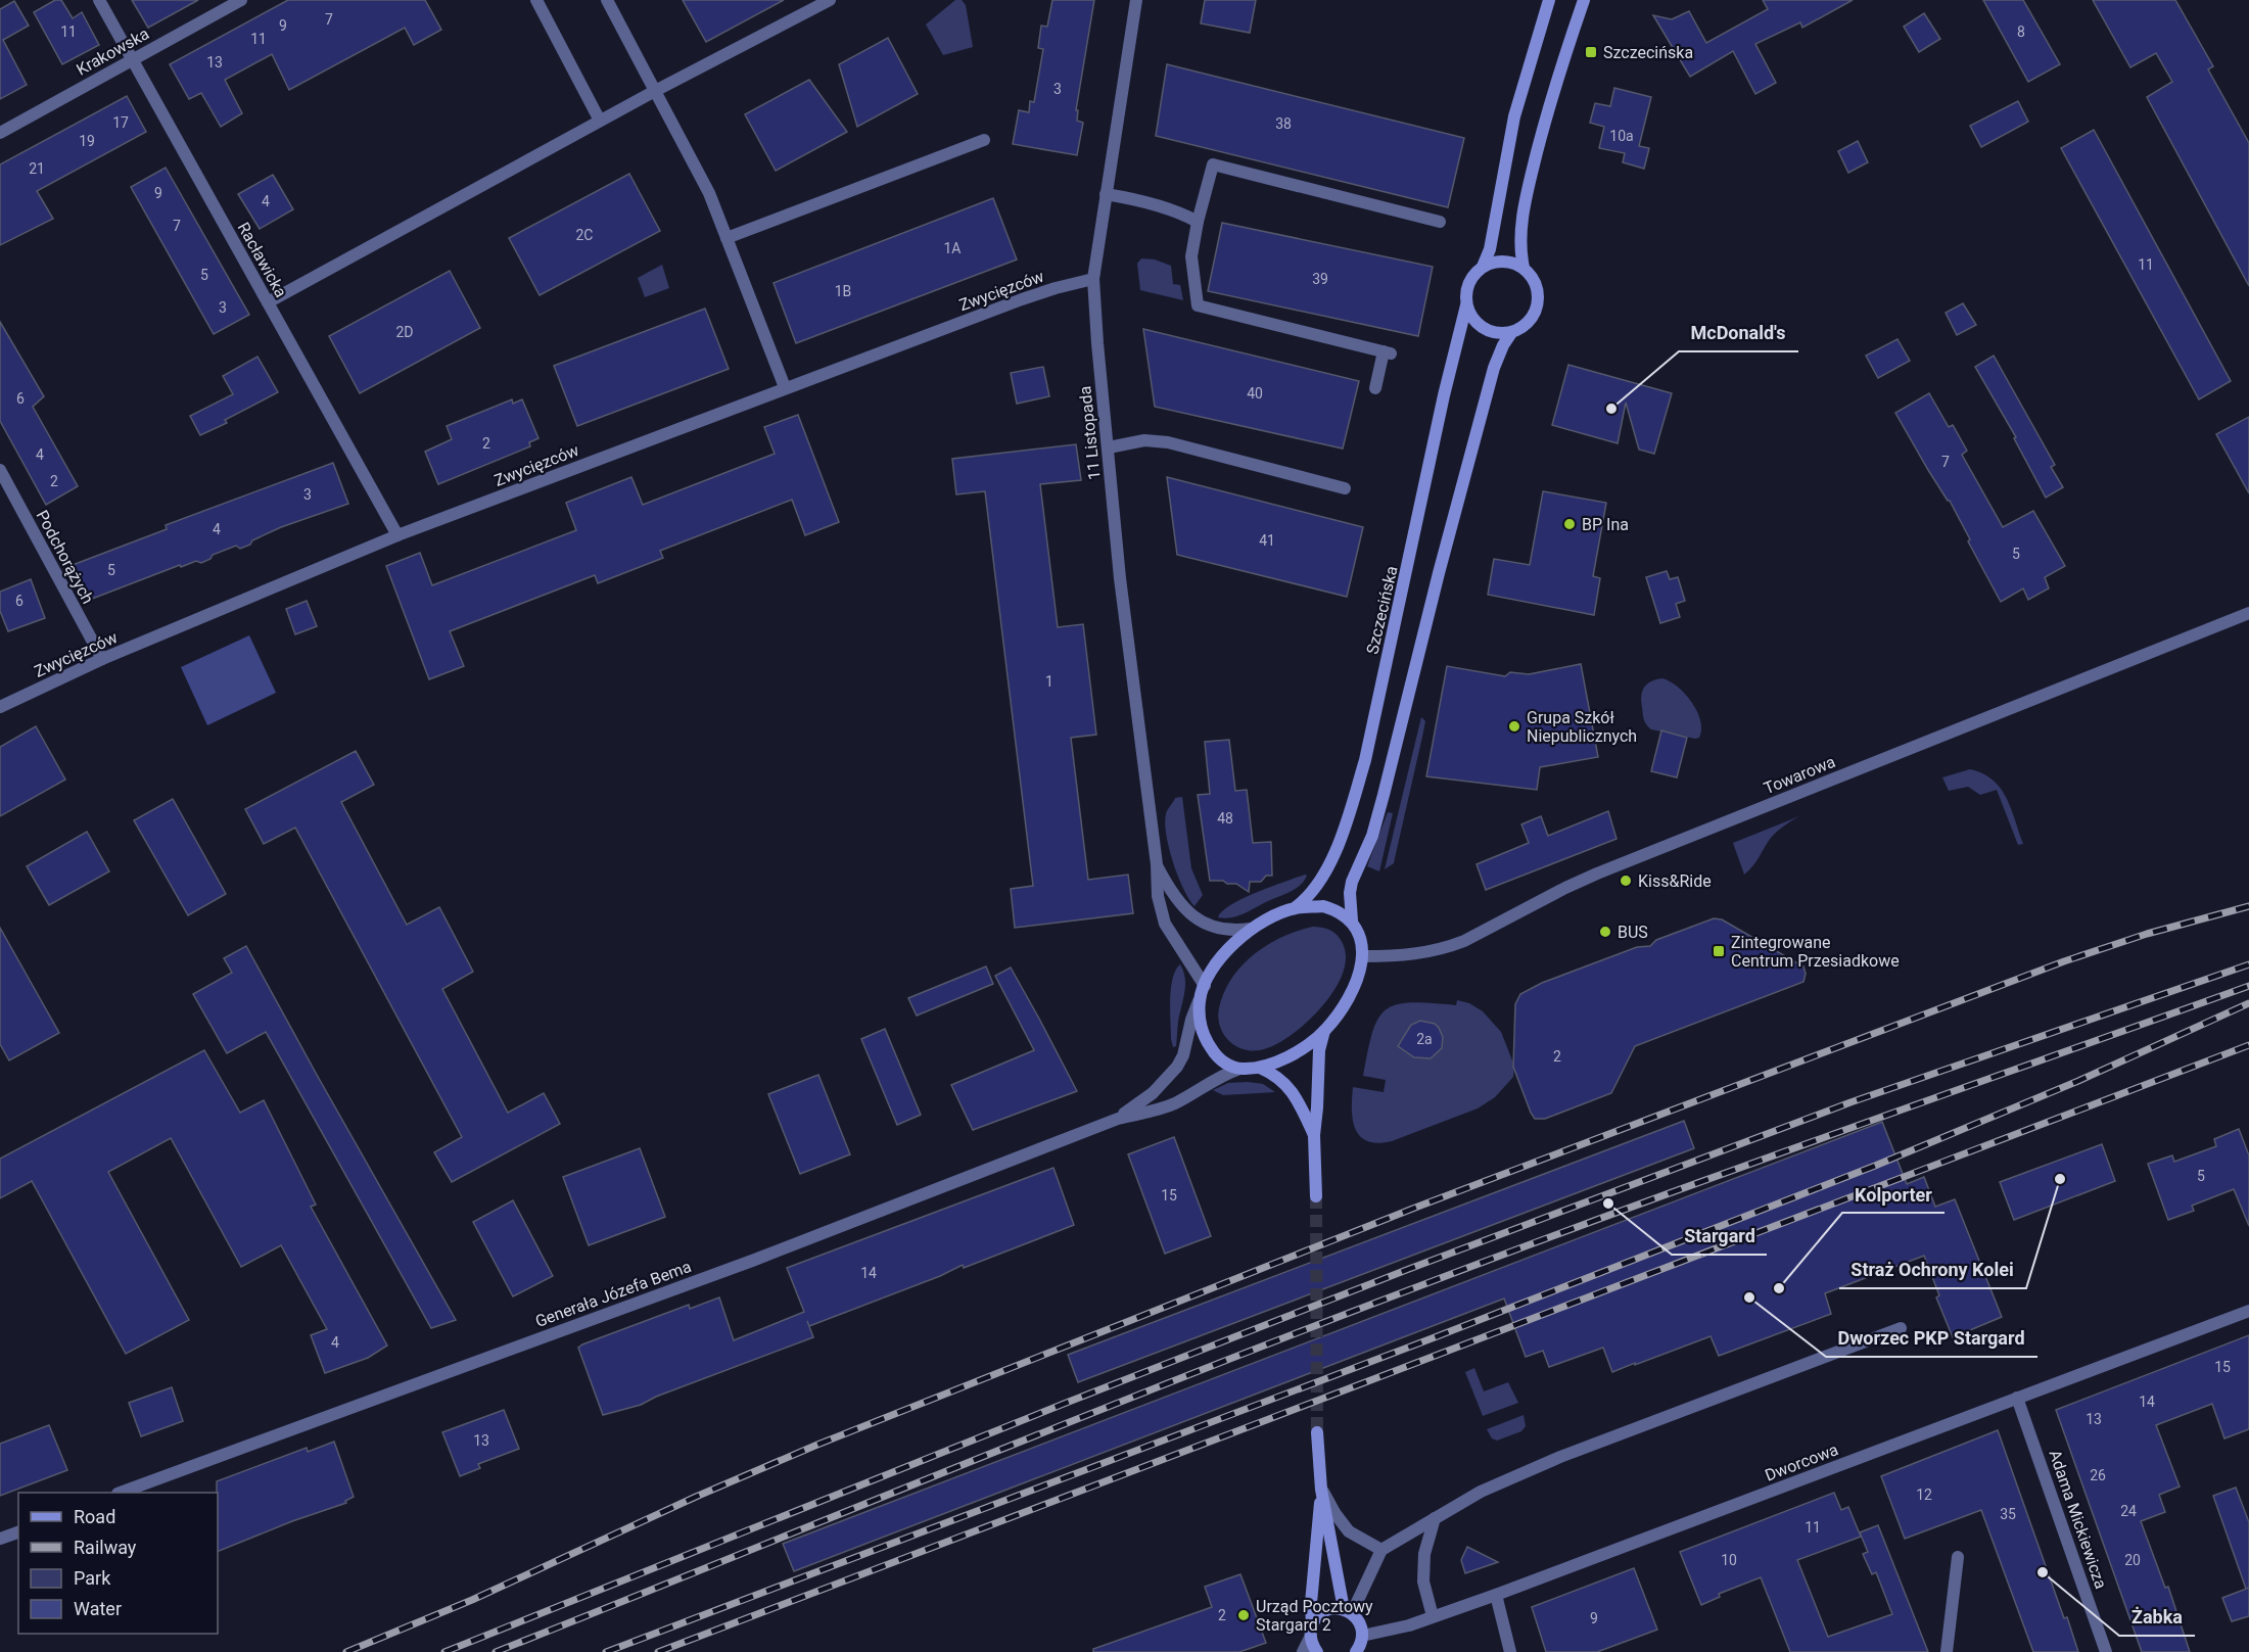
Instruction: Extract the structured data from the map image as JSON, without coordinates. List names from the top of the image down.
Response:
{
  "streets": {
    "main road": ["Szczecińska"],
    "street": [
      "Krakowska",
      "Racławicka",
      "Zwycięzców",
      "11 Listopada",
      "Podchorążych",
      "Towarowa",
      "Generała Józefa Bema",
      "Dworcowa",
      "Adama Mickiewicza"
    ]
  },
  "crossings": [
    ["Krakowska", "Racławicka"],
    ["Racławicka", "Zwycięzców"],
    ["Zwycięzców", "11 Listopada"],
    ["Zwycięzców", "Podchorążych"],
    ["11 Listopada", "Szczecińska"],
    ["11 Listopada", "Towarowa"],
    ["11 Listopada", "Generała Józefa Bema"],
    ["Szczecińska", "Towarowa"],
    ["Szczecińska", "Generała Józefa Bema"],
    ["Towarowa", "Generała Józefa Bema"],
    ["Dworcowa", "Adama Mickiewicza"]
  ],
  "places": {
    "transit": ["Szczecińska", "Zintegrowane Centrum Przesiadkowe"],
    "other": [
      "McDonald's",
      "BP Ina",
      "Grupa Szkół Niepublicznych",
      "Kiss&Ride",
      "BUS",
      "Straż Ochrony Kolei",
      "Stargard",
      "Kolporter",
      "Dworzec PKP Stargard",
      "Żabka",
      "Urząd Pocztowy Stargard 2"
    ]
  },
  "house_numbers": [
    "7",
    "9",
    "11",
    "8",
    "11",
    "13",
    "3",
    "17",
    "38",
    "10a",
    "19",
    "21",
    "9",
    "4",
    "7",
    "2C",
    "1A",
    "11",
    "5",
    "39",
    "1B",
    "3",
    "2D",
    "40",
    "6",
    "2",
    "4",
    "7",
    "2",
    "3",
    "4",
    "41",
    "5",
    "5",
    "6",
    "1",
    "48",
    "2a",
    "2",
    "5",
    "15",
    "14",
    "4",
    "15",
    "14",
    "13",
    "13",
    "26",
    "12",
    "24",
    "35",
    "11",
    "10",
    "20",
    "2",
    "9"
  ],
  "legend": [
    "Road",
    "Railway",
    "Park",
    "Water"
  ]
}
